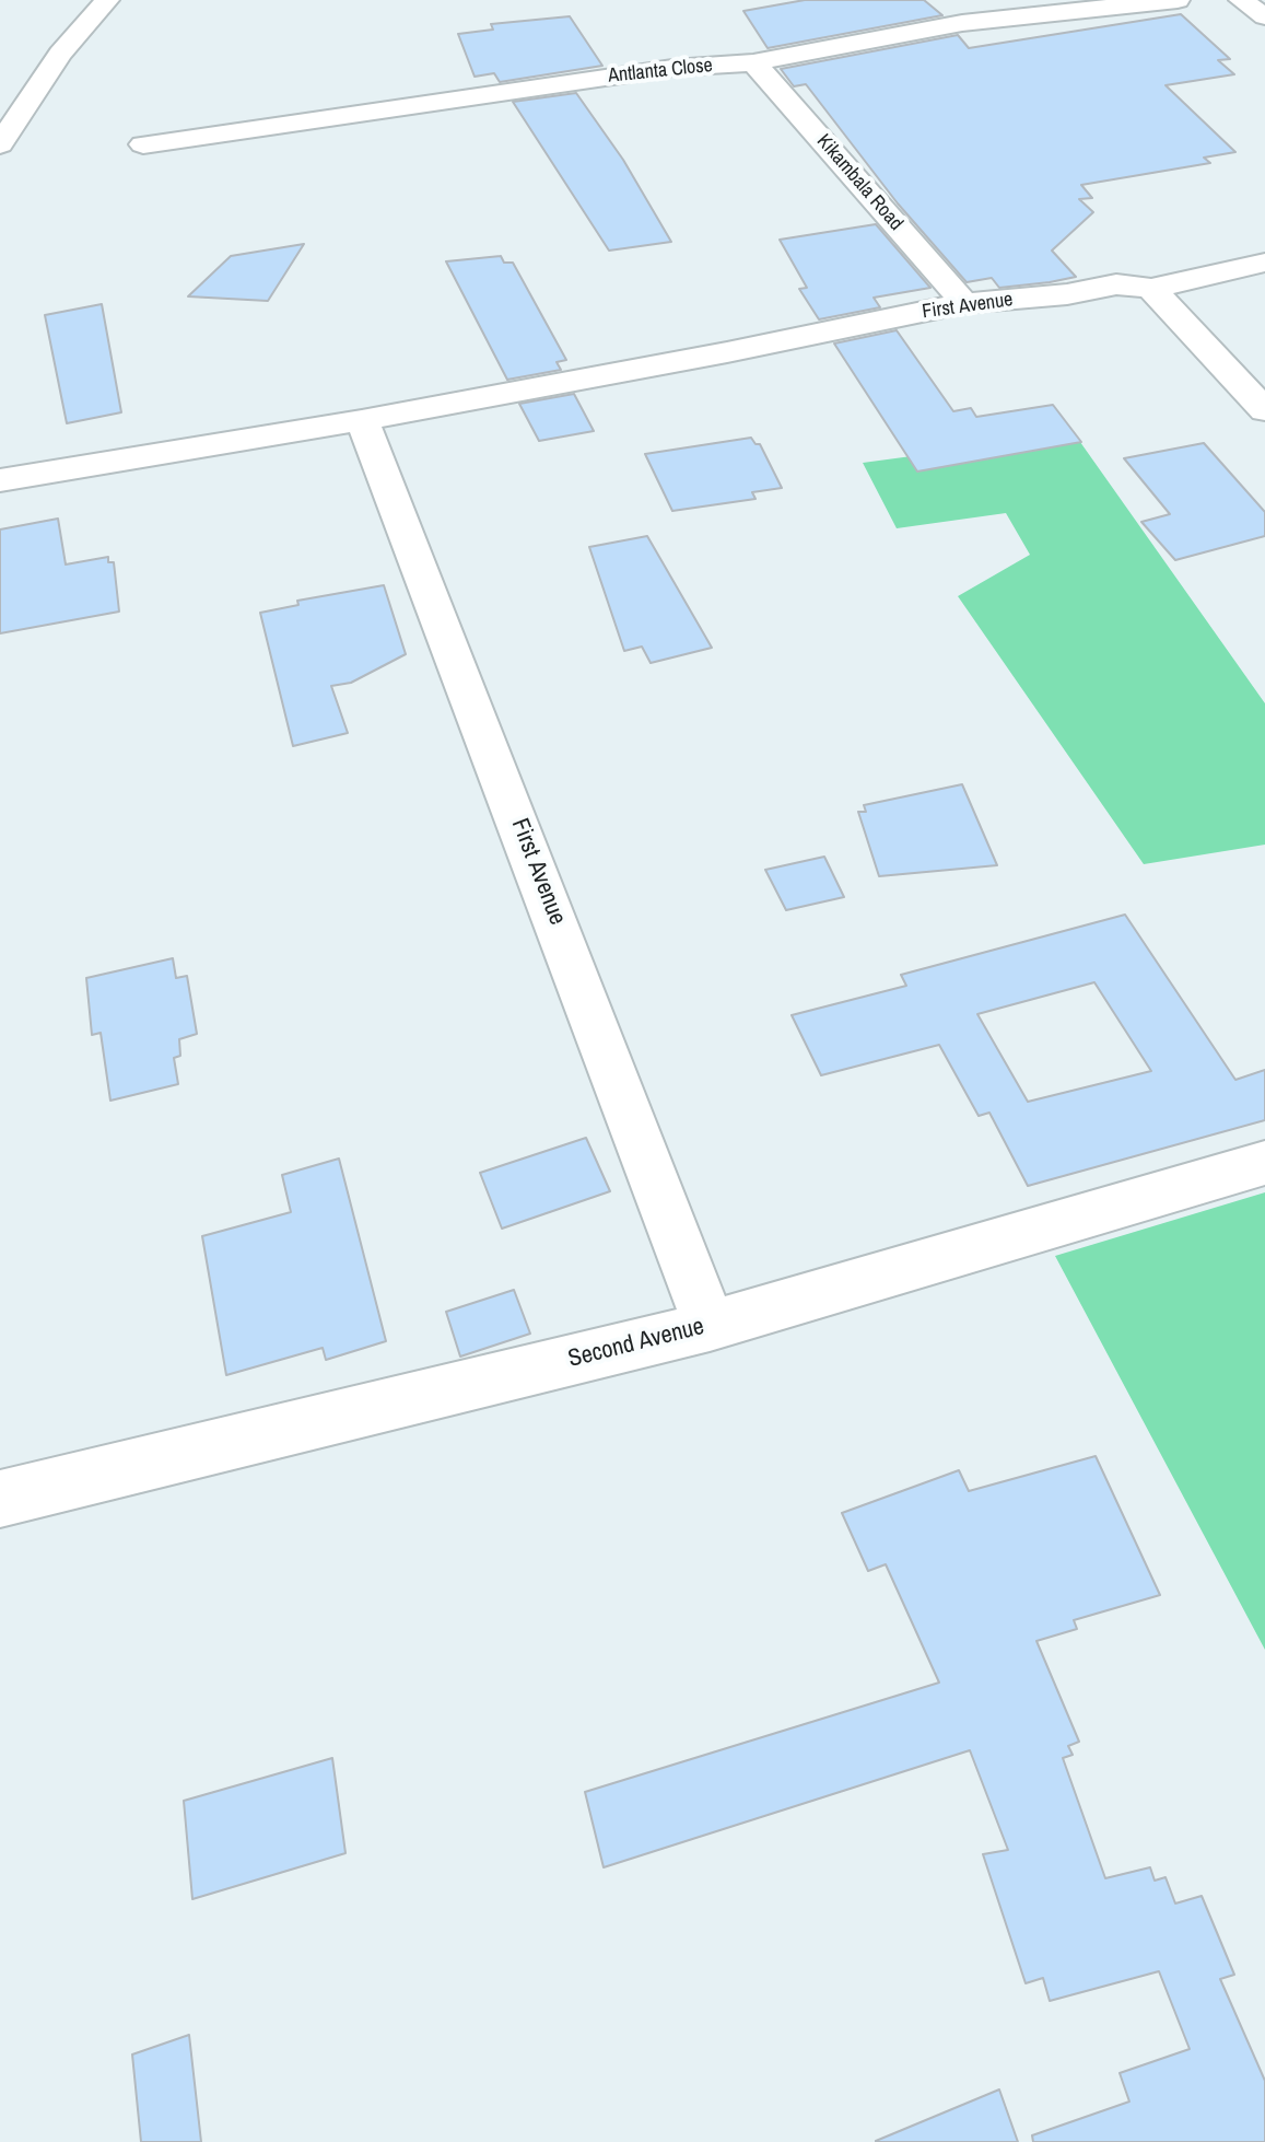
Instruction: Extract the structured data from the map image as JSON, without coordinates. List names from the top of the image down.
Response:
{
  "streets": {
    "street": [
      "Antlanta Close",
      "Kikambala Road",
      "First Avenue",
      "Second Avenue"
    ]
  },
  "crossings": [
    ["Antlanta Close", "Kikambala Road"],
    ["Kikambala Road", "First Avenue"],
    ["First Avenue", "Second Avenue"]
  ]
}
